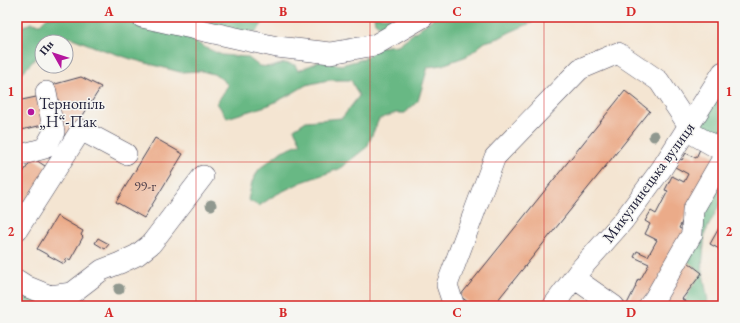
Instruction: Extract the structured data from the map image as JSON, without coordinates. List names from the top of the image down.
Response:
{
  "streets": {
    "street": ["Микулинецька вулиця"]
  },
  "places": ["Тернопіль „Н“-Пак"],
  "house_numbers": ["99-г"],
  "north": "top left",
  "grid": {
    "columns": [
      "A",
      "B",
      "C",
      "D"
    ],
    "rows": ["1", "2"]
  }
}
